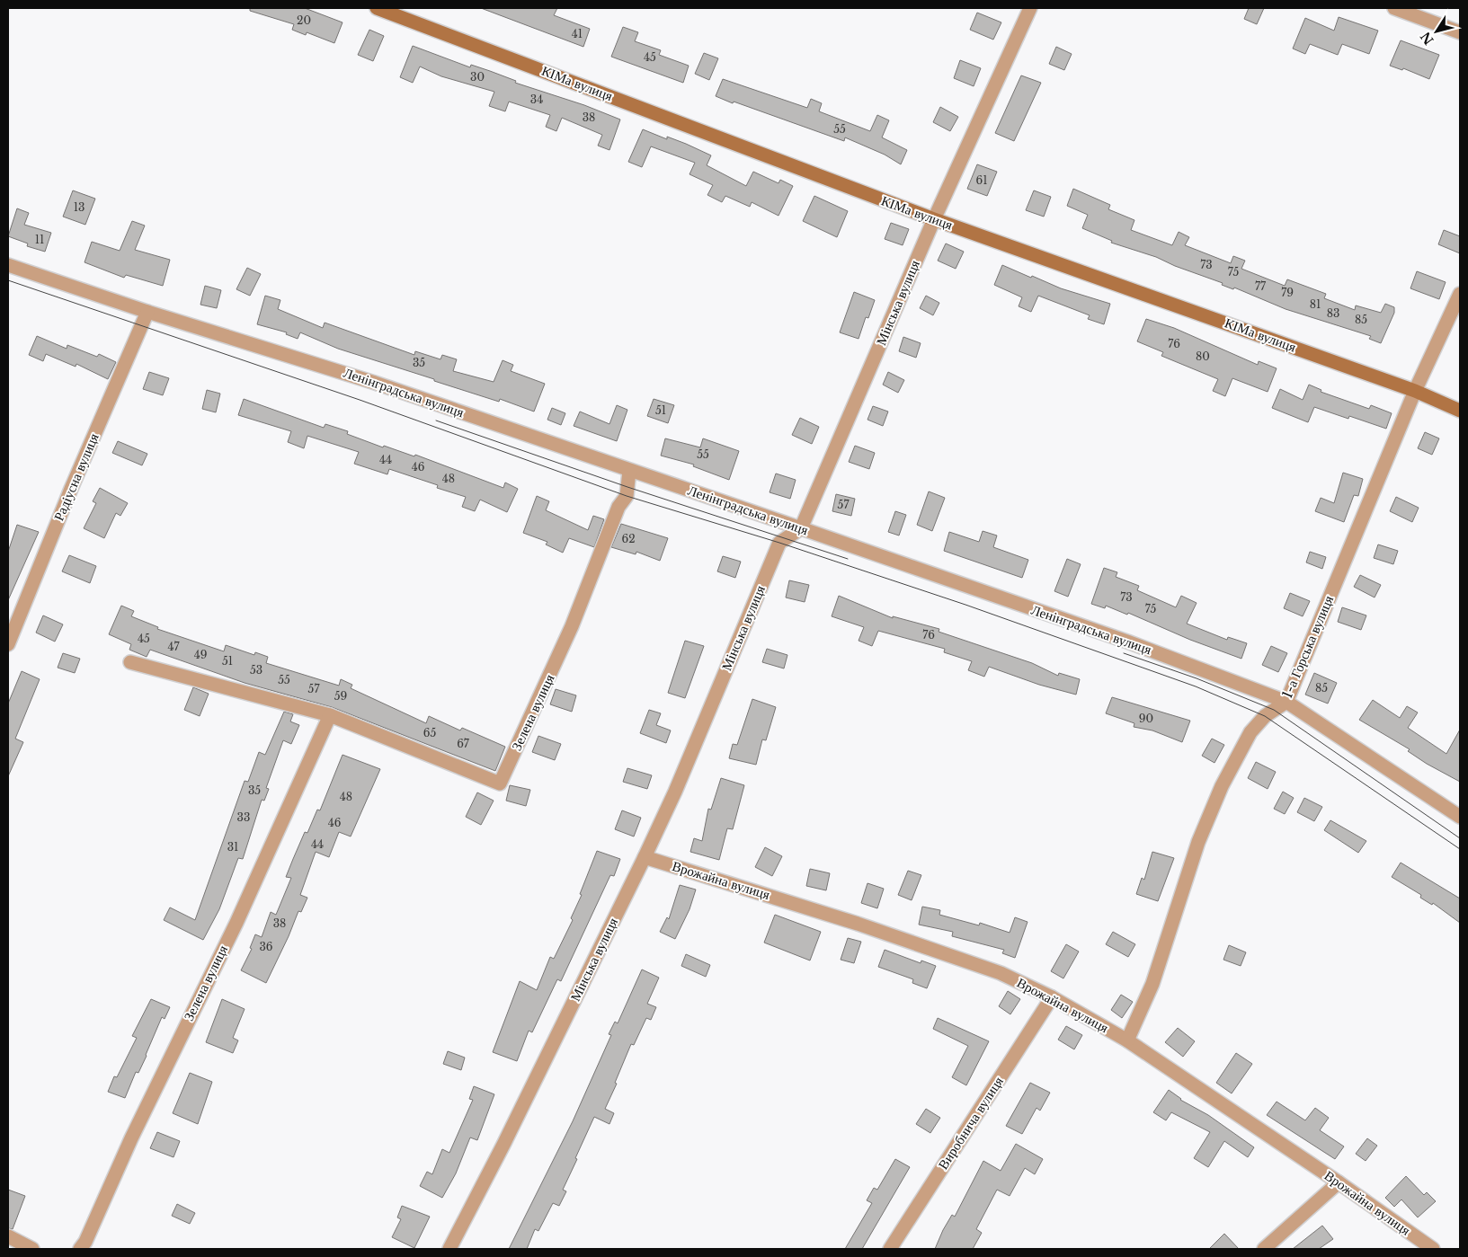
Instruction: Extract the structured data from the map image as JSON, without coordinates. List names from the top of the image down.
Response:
{
  "streets": {
    "street": [
      "КІМа вулиця",
      "Мінська вулиця",
      "Ленінградська вулиця",
      "Радіусна вулиця",
      "1-а Горська вулиця",
      "Зелена вулиця",
      "Врожайна вулиця",
      "Виробнича вулиця"
    ]
  },
  "crossings": [
    ["КІМа вулиця", "Мінська вулиця"],
    ["КІМа вулиця", "1-а Горська вулиця"],
    ["Мінська вулиця", "Ленінградська вулиця"],
    ["Мінська вулиця", "Врожайна вулиця"],
    ["Ленінградська вулиця", "Радіусна вулиця"],
    ["Ленінградська вулиця", "1-а Горська вулиця"],
    ["Ленінградська вулиця", "Зелена вулиця"],
    ["1-а Горська вулиця", "Врожайна вулиця"],
    ["Врожайна вулиця", "Виробнича вулиця"]
  ],
  "house_numbers": [
    "20",
    "41",
    "45",
    "30",
    "34",
    "38",
    "55",
    "61",
    "13",
    "11",
    "73",
    "75",
    "77",
    "79",
    "81",
    "83",
    "85",
    "76",
    "80",
    "35",
    "51",
    "55",
    "44",
    "46",
    "48",
    "57",
    "62",
    "73",
    "75",
    "76",
    "45",
    "47",
    "49",
    "51",
    "53",
    "55",
    "85",
    "57",
    "59",
    "90",
    "65",
    "67",
    "35",
    "48",
    "33",
    "46",
    "44",
    "31",
    "38",
    "36"
  ],
  "north": "bottom left"
}
